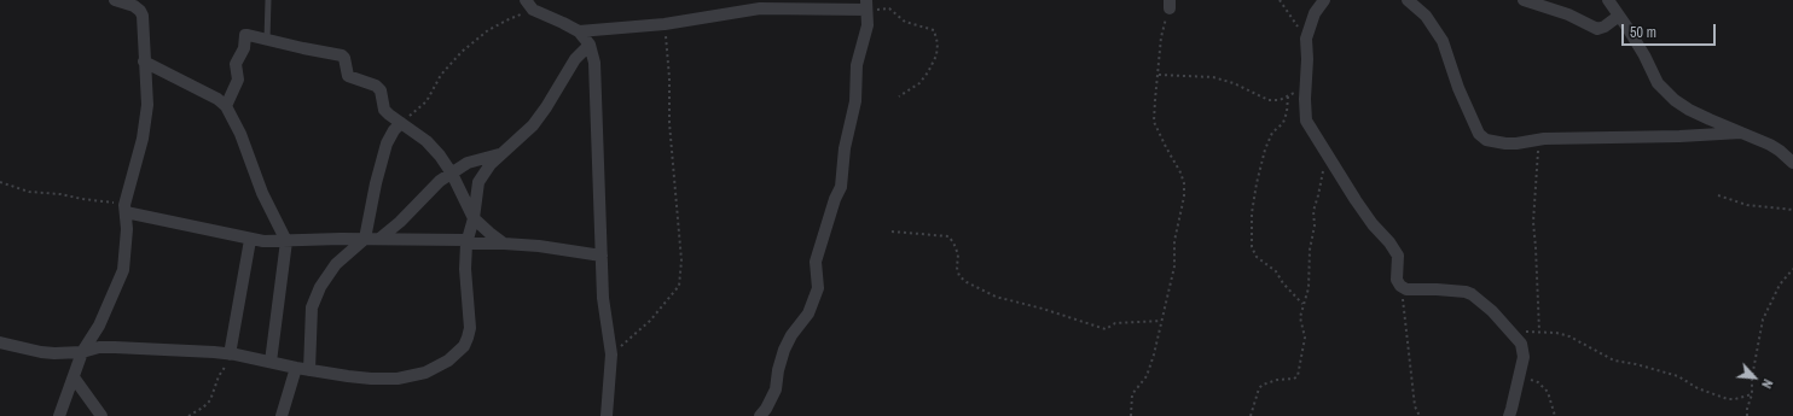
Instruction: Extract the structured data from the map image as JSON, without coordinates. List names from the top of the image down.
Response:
{
  "scale_bar": "50 m",
  "north": "bottom right"
}
